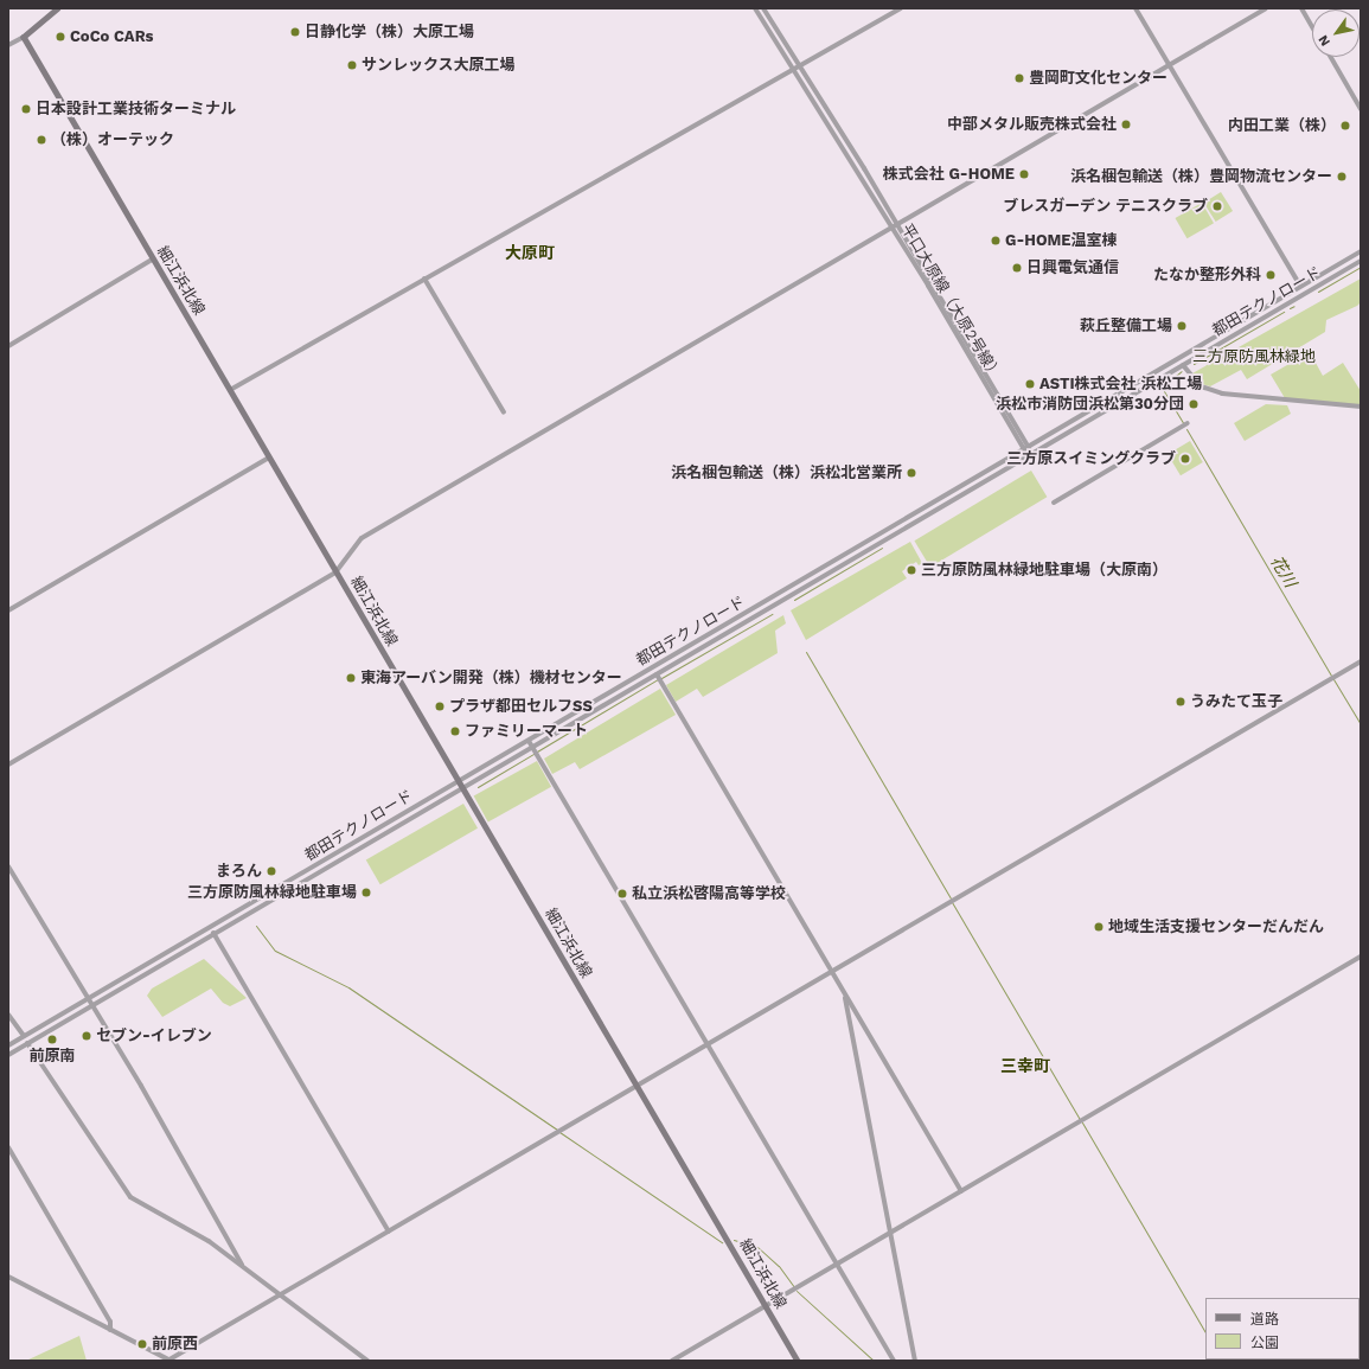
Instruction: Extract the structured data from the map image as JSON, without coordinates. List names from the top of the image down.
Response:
{
  "streets": {
    "main road": ["細江浜北線"],
    "street": ["平口大原線（大原2号線）", "都田テクノロード"]
  },
  "crossings": [
    ["細江浜北線", "都田テクノロード"],
    ["平口大原線（大原2号線）", "都田テクノロード"]
  ],
  "districts": ["大原町", "三幸町"],
  "water": ["花川"],
  "parks": ["三方原防風林緑地"],
  "places": [
    "日静化学（株）大原工場",
    "CoCo CARs",
    "サンレックス大原工場",
    "豊岡町文化センター",
    "日本設計工業技術ターミナル",
    "中部メタル販売株式会社",
    "内田工業（株）",
    "（株）オーテック",
    "株式会社 G-HOME",
    "浜名梱包輸送（株）豊岡物流センター",
    "ブレスガーデン テニスクラブ",
    "G-HOME温室棟",
    "日興電気通信",
    "たなか整形外科",
    "萩丘整備工場",
    "ASTI株式会社 浜松工場",
    "浜松市消防団浜松第30分団",
    "三方原スイミングクラブ",
    "浜名梱包輸送（株）浜松北営業所",
    "三方原防風林緑地駐車場（大原南）",
    "東海アーバン開発（株）機材センター",
    "うみたて玉子",
    "プラザ都田セルフSS",
    "ファミリーマート",
    "まろん",
    "三方原防風林緑地駐車場",
    "私立浜松啓陽高等学校",
    "地域生活支援センターだんだん",
    "セブン-イレブン",
    "前原南",
    "前原西"
  ],
  "legend": ["道路", "公園"],
  "north": "bottom left"
}
